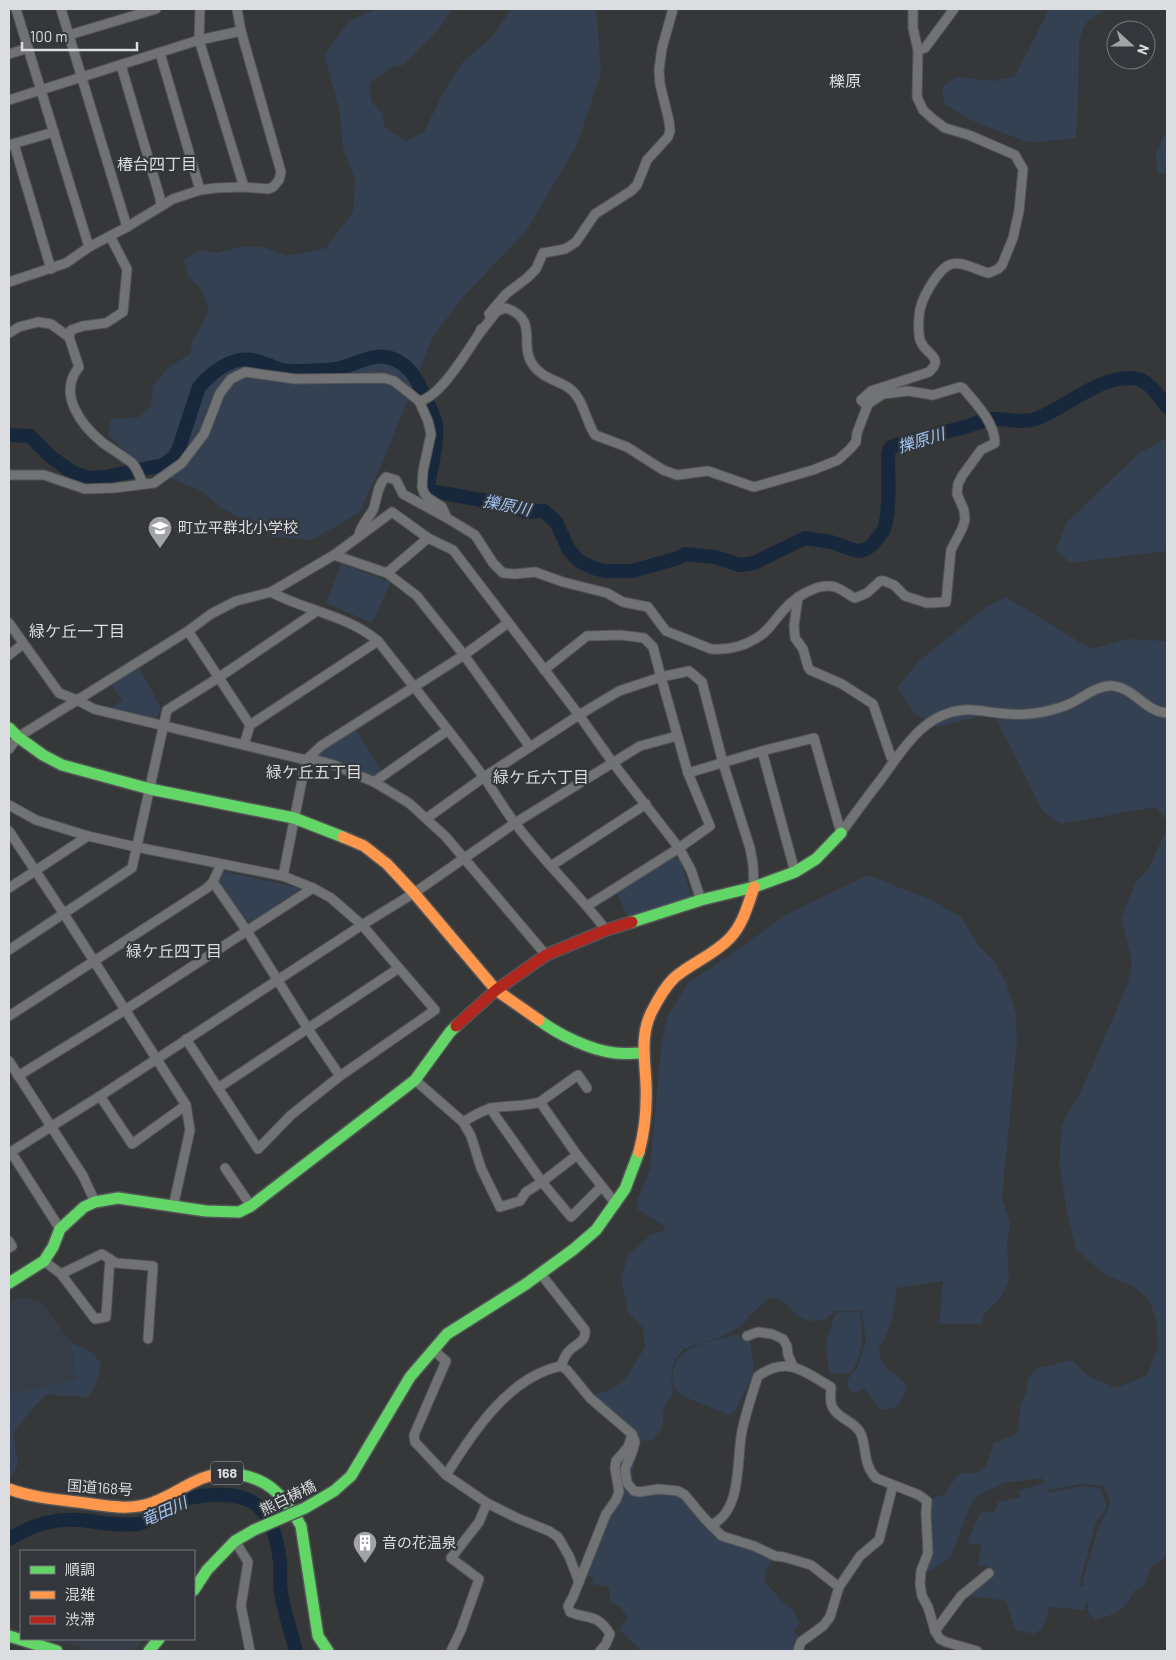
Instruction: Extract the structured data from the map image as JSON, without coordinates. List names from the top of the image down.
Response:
{
  "streets": {
    "main road": ["168", "国道168号", "熊白梼橋"]
  },
  "districts": [
    "櫟原",
    "椿台四丁目",
    "緑ケ丘一丁目",
    "緑ケ丘五丁目",
    "緑ケ丘六丁目",
    "緑ケ丘四丁目"
  ],
  "water": ["擽原川", "竜田川"],
  "places": {
    "school or university": ["町立平群北小学校"],
    "building": ["音の花温泉"]
  },
  "legend": ["順調", "混雑", "渋滞"],
  "scale_bar": "100 m",
  "north": "right"
}
